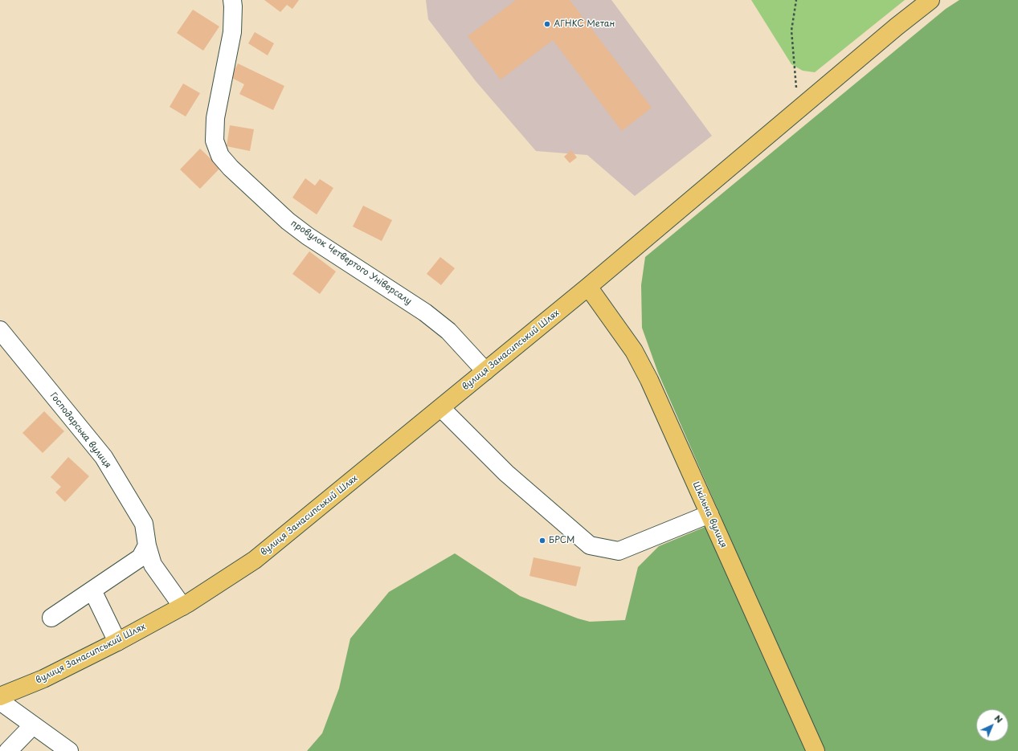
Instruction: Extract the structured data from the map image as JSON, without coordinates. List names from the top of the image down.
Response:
{
  "streets": {
    "main road": ["вулиця Занасипський Шлях", "Шкільна вулиця"],
    "street": ["провулок Четвертого Універсалу", "Господарська вулиця"]
  },
  "crossings": [
    ["провулок Четвертого Універсалу", "вулиця Занасипський Шлях"],
    ["вулиця Занасипський Шлях", "Господарська вулиця"],
    ["вулиця Занасипський Шлях", "Шкільна вулиця"]
  ],
  "places": ["АГНКС Метан", "БРСМ"],
  "north": "top right"
}
